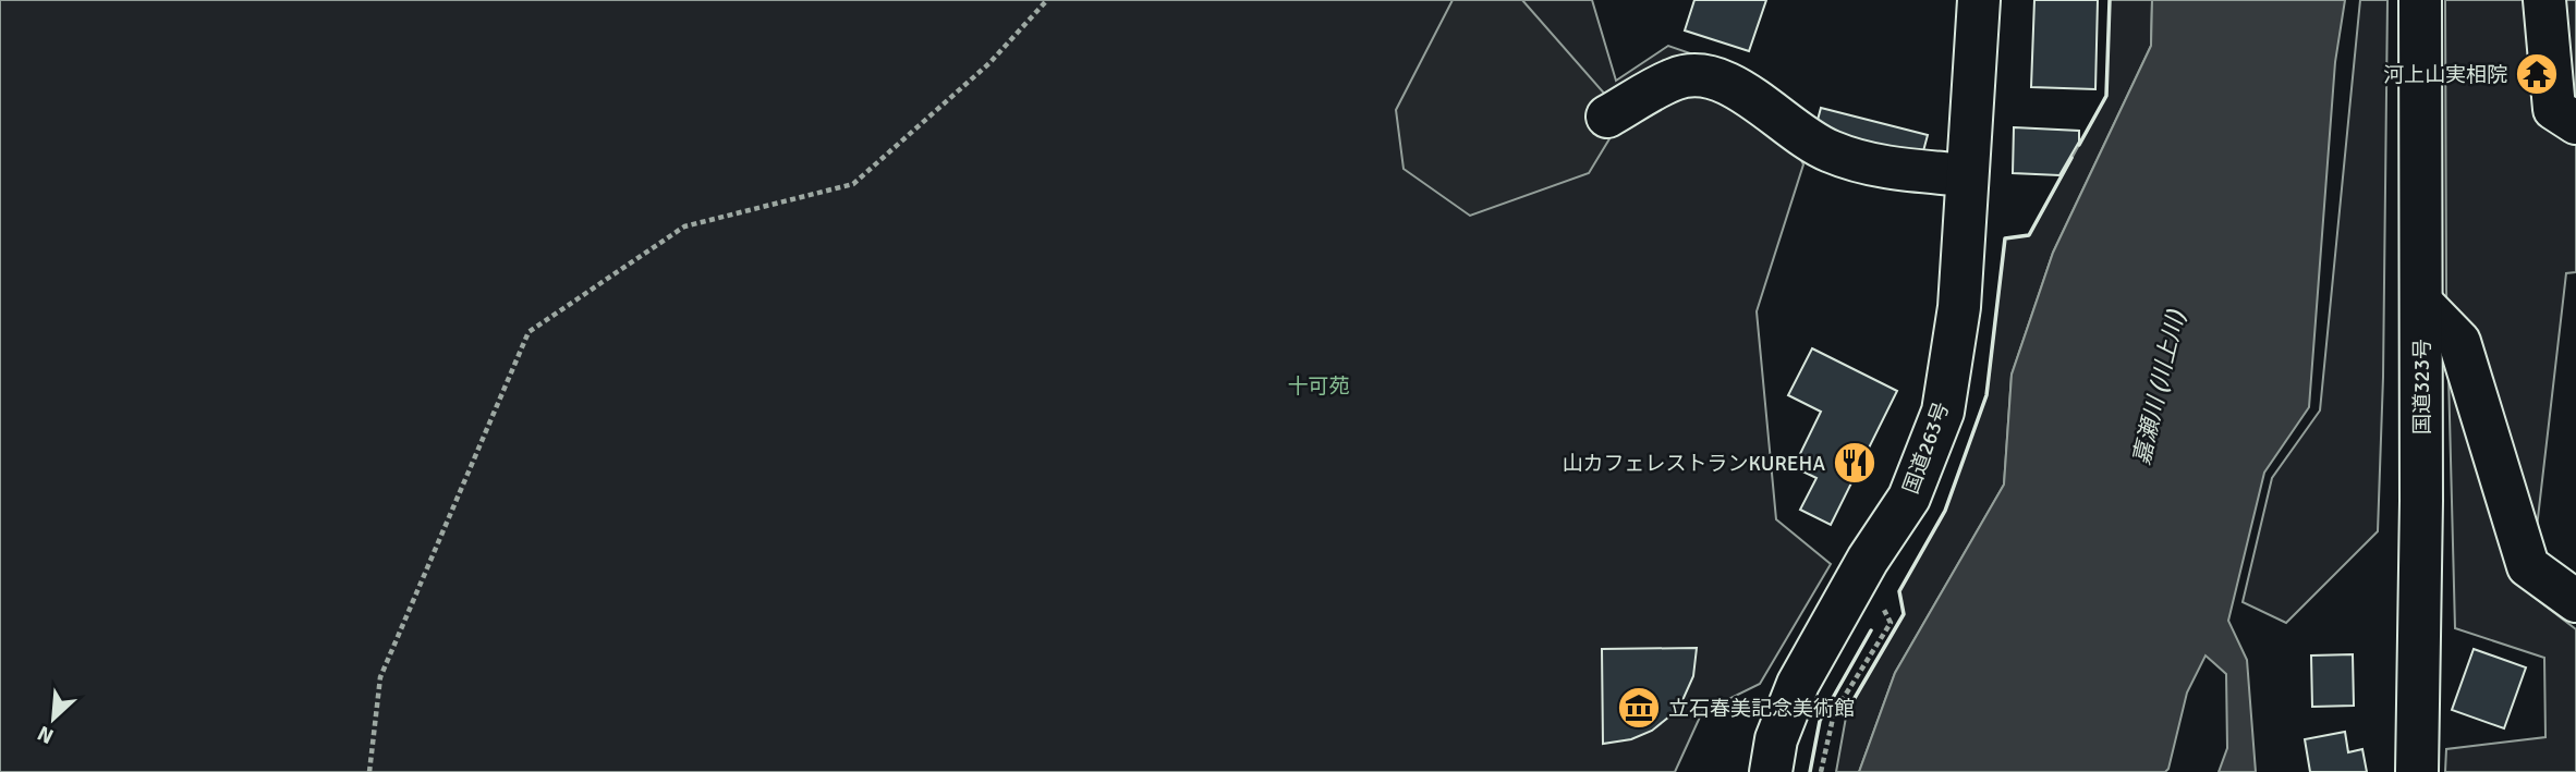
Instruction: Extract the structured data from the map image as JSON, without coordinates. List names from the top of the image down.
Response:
{
  "streets": {
    "main road": ["国道323号", "国道263号"]
  },
  "water": ["嘉瀬川 (川上川)"],
  "parks": ["十可苑"],
  "places": {
    "temple": ["河上山実相院"],
    "restaurant": ["山カフェレストランKUREHA"],
    "museum": ["立石春美記念美術館"]
  },
  "north": "bottom left"
}
